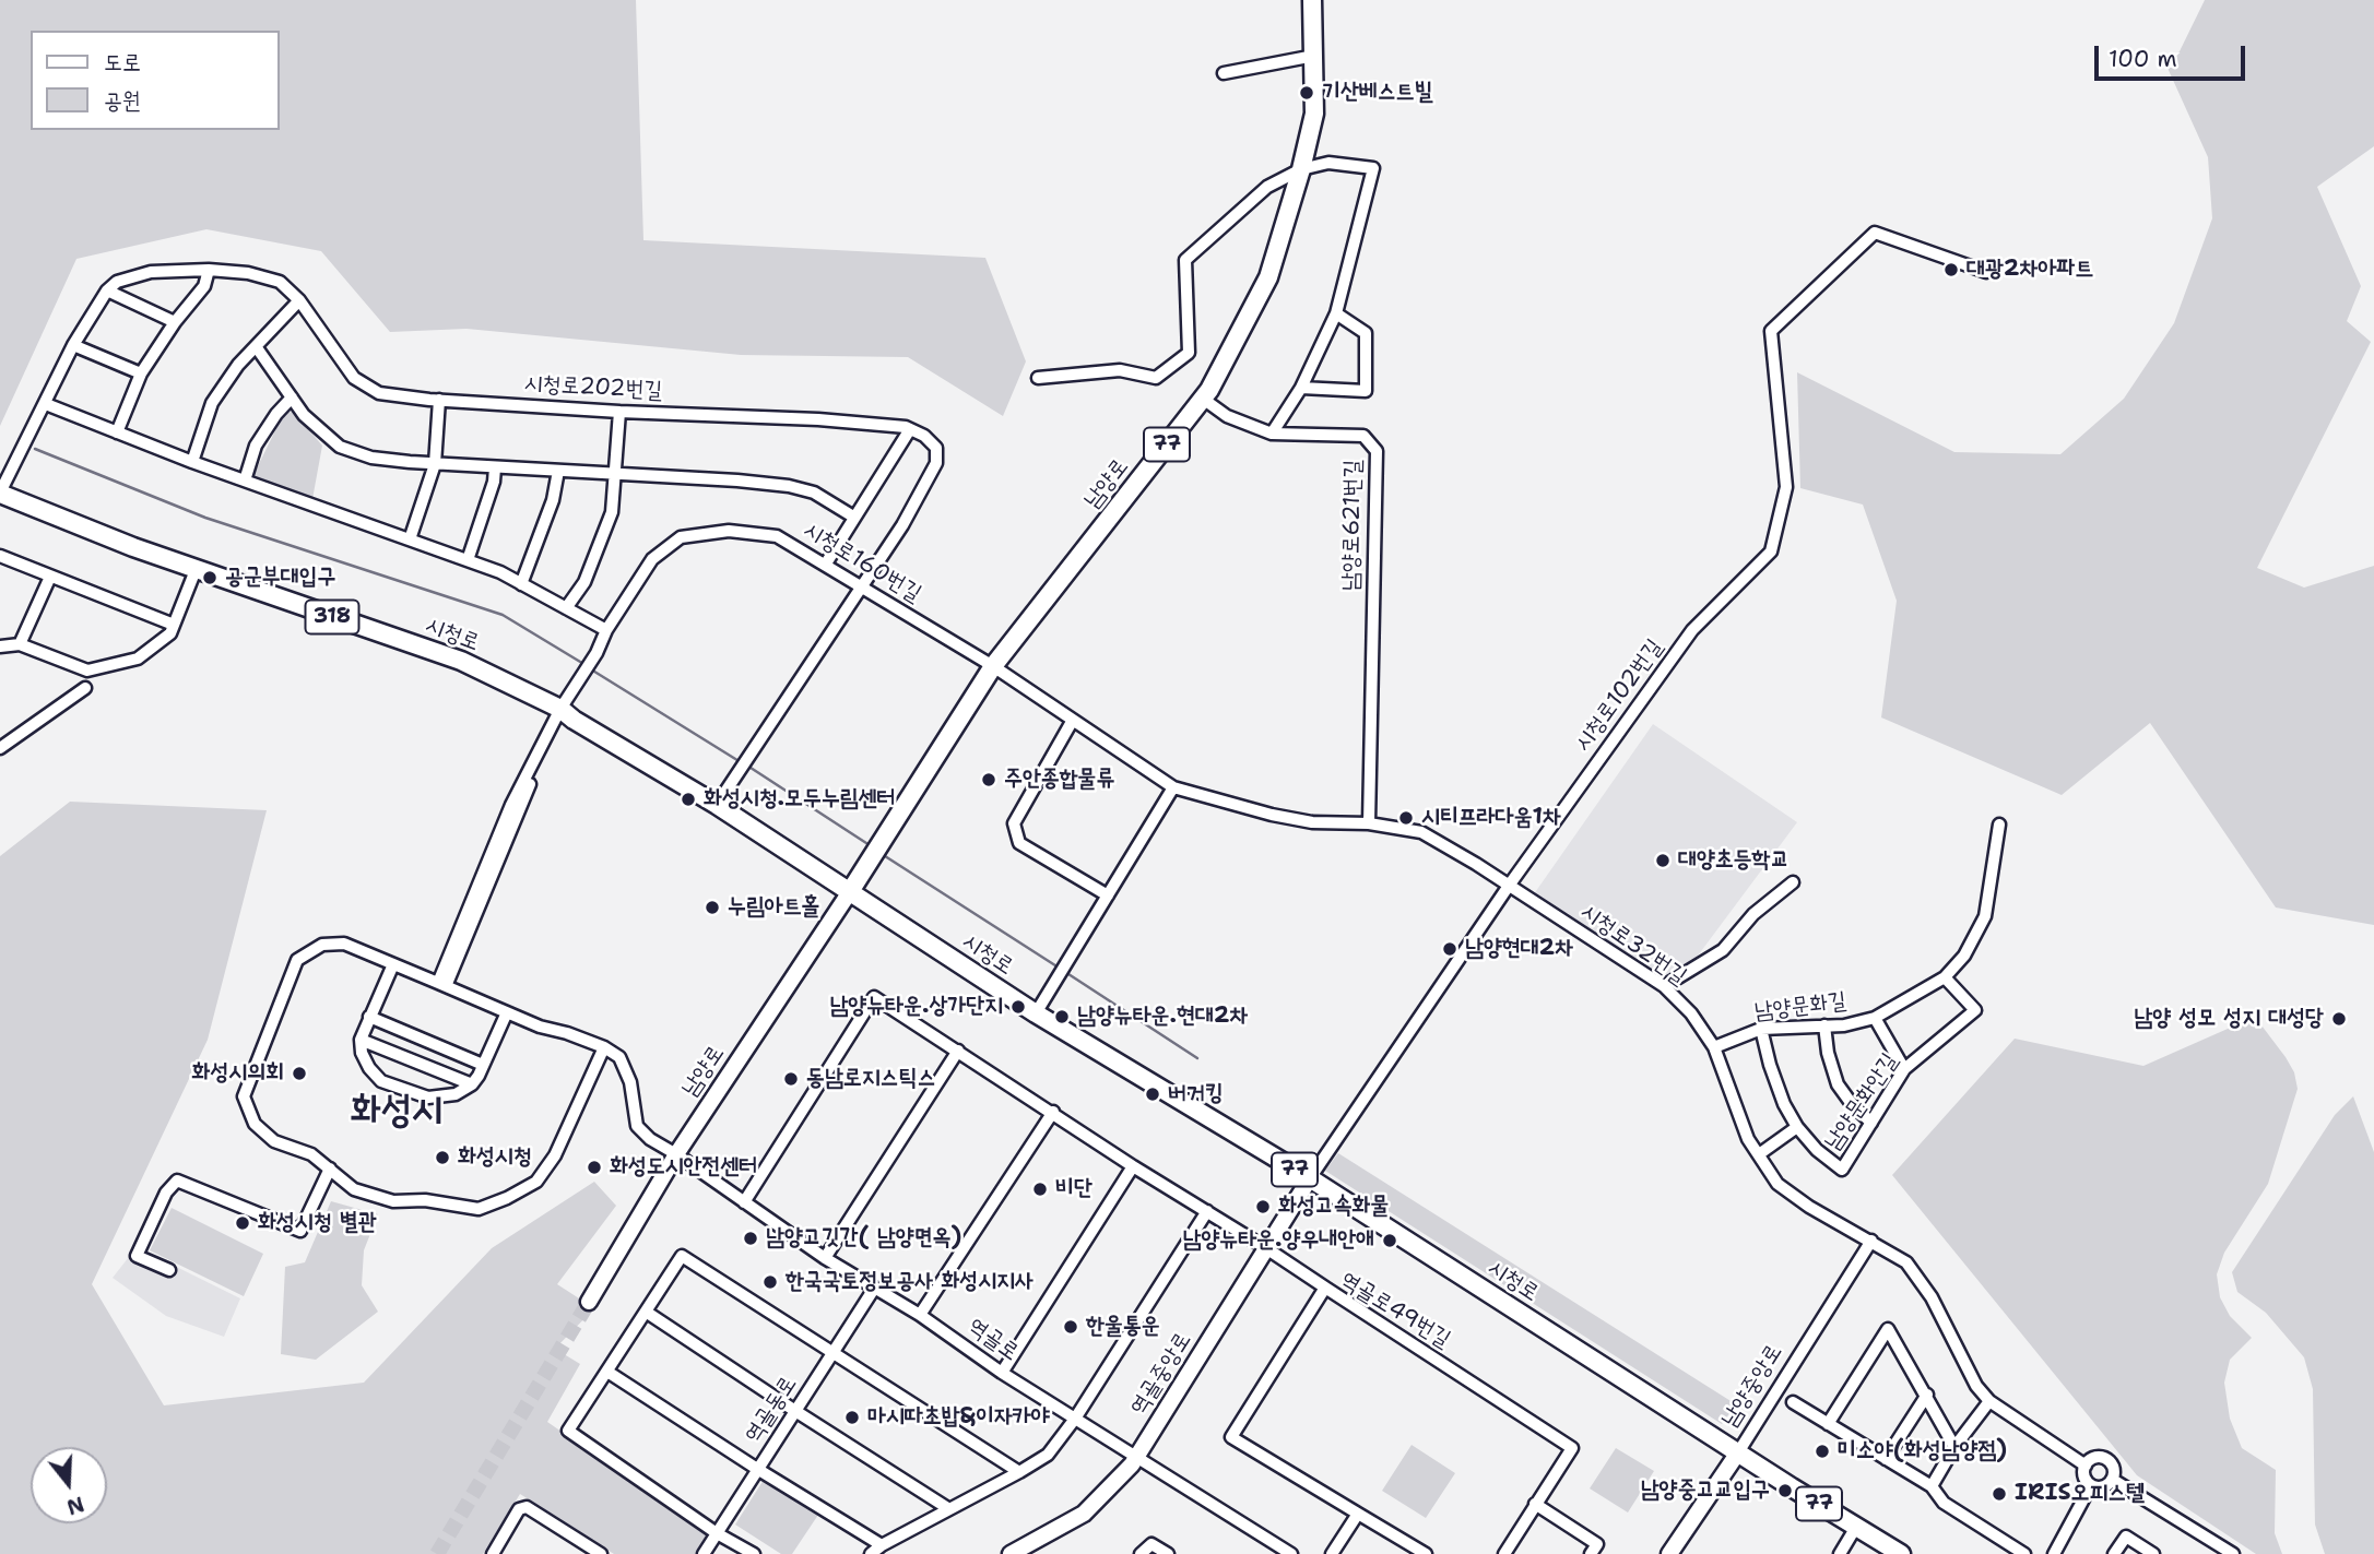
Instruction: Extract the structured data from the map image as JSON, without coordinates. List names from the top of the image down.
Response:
{
  "streets": {
    "main road": [
      "77",
      "남양로",
      "318",
      "시청로"
    ],
    "street": [
      "시청로202번길",
      "남양로621번길",
      "시청로160번길",
      "시청로102번길",
      "시청로32번길",
      "남양문화길",
      "남양문화안길",
      "역골로49번길",
      "역골로",
      "역골중앙로",
      "남양중앙로",
      "역골동로"
    ]
  },
  "crossings": [
    ["남양로", "남양로621번길"],
    ["남양로", "시청로160번길"],
    ["남양로", "시청로"],
    ["남양로", "시청로32번길"],
    ["남양로", "역골로"],
    ["남양로621번길", "시청로32번길"],
    ["시청로160번길", "시청로"],
    ["시청로160번길", "시청로32번길"],
    ["시청로", "시청로102번길"],
    ["시청로", "역골중앙로"],
    ["시청로", "남양중앙로"],
    ["시청로102번길", "시청로32번길"],
    ["시청로102번길", "역골중앙로"],
    ["시청로32번길", "남양문화길"],
    ["시청로32번길", "남양중앙로"],
    ["남양문화길", "남양문화안길"],
    ["역골로", "역골중앙로"],
    ["역골로", "역골동로"]
  ],
  "districts": ["화성시"],
  "places": [
    "기산베스트빌",
    "대광2차아파트",
    "공군부대입구",
    "주안종합물류",
    "화성시청.모두누림센터",
    "시티프라다움1차",
    "대양초등학교",
    "누림아트홀",
    "남양현대2차",
    "남양뉴타운.상가단지",
    "남양뉴타운.현대2차",
    "남양 성모 성지 대성당",
    "화성시의회",
    "동남로지스틱스",
    "버거킹",
    "화성시청",
    "화성도시안전센터",
    "비단",
    "화성고속화물",
    "화성시청 별관",
    "남양고깃간( 남양면옥)",
    "남양뉴타운.양우내안애",
    "한국국토정보공사 화성시지사",
    "한울통운",
    "마시따초밥&이자카야",
    "미소야(화성남양점)",
    "남양중고교입구",
    "IRIS오피스텔"
  ],
  "legend": ["도로", "공원"],
  "scale_bar": "100 m",
  "north": "bottom"
}
